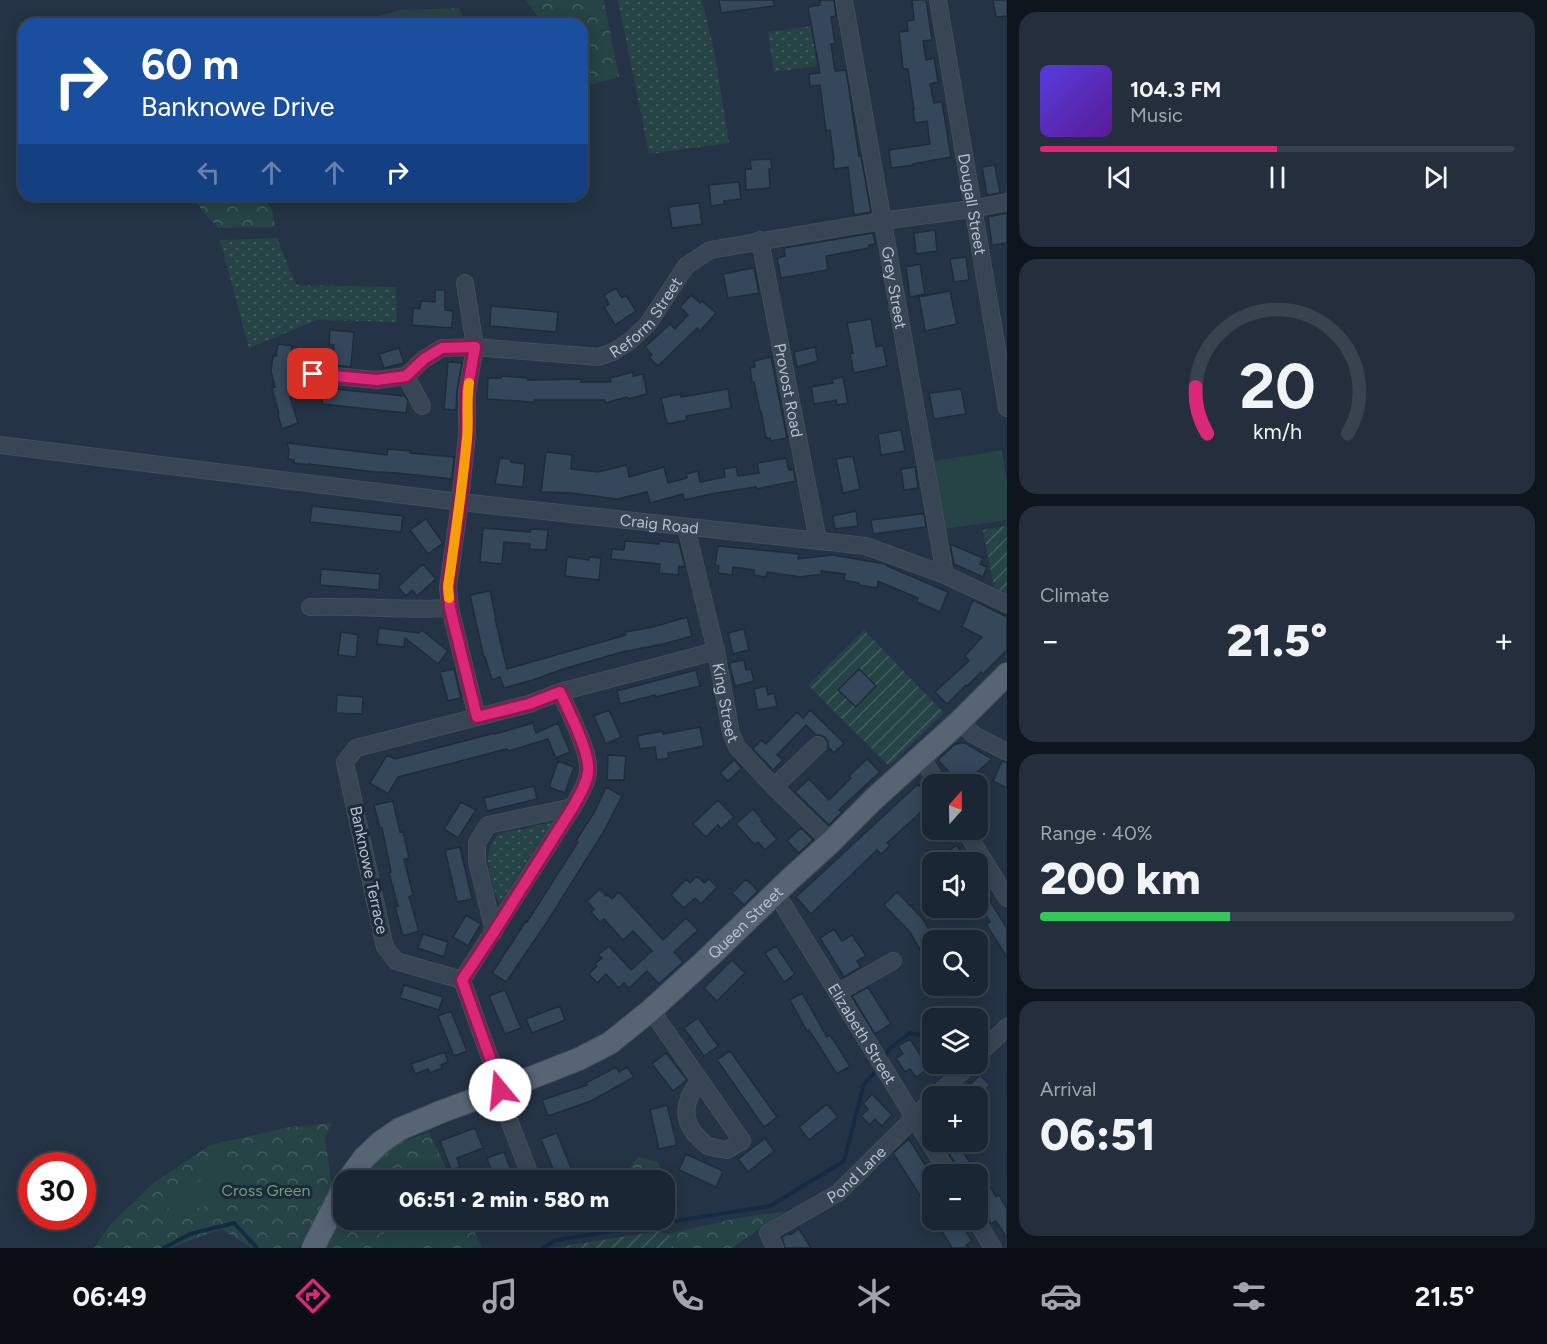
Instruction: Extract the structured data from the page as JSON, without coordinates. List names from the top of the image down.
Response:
{
  "streets": {
    "main road": ["Queen Street"],
    "street": [
      "Dougall Street",
      "Grey Street",
      "Reform Street",
      "Provost Road",
      "Craig Road",
      "King Street",
      "Banknowe Terrace",
      "Elizabeth Street",
      "Pond Lane"
    ]
  },
  "crossings": [
    ["Dougall Street", "Reform Street"],
    ["Grey Street", "Reform Street"],
    ["Grey Street", "Craig Road"],
    ["Reform Street", "Provost Road"],
    ["Provost Road", "Craig Road"],
    ["Craig Road", "King Street"],
    ["King Street", "Queen Street"],
    ["Queen Street", "Elizabeth Street"],
    ["Elizabeth Street", "Pond Lane"]
  ],
  "parks": ["Cross Green"],
  "north": "top",
  "page": {
    "turn": ["60 m", "Banknowe Drive"],
    "song": ["104.3 FM", "Music"],
    "tile": [
      "Climate",
      ["Range · 40%", "200 km"],
      ["Arrival", "06:51"]
    ],
    "heat": ["−", "21.5°", "+"],
    "map_buttons": ["+", "−"],
    "limit": "30",
    "trip": "06:51 · 2 min · 580 m",
    "tabs": ["06:49", "21.5°"],
    "gauge": ["20", "km/h"]
  }
}
